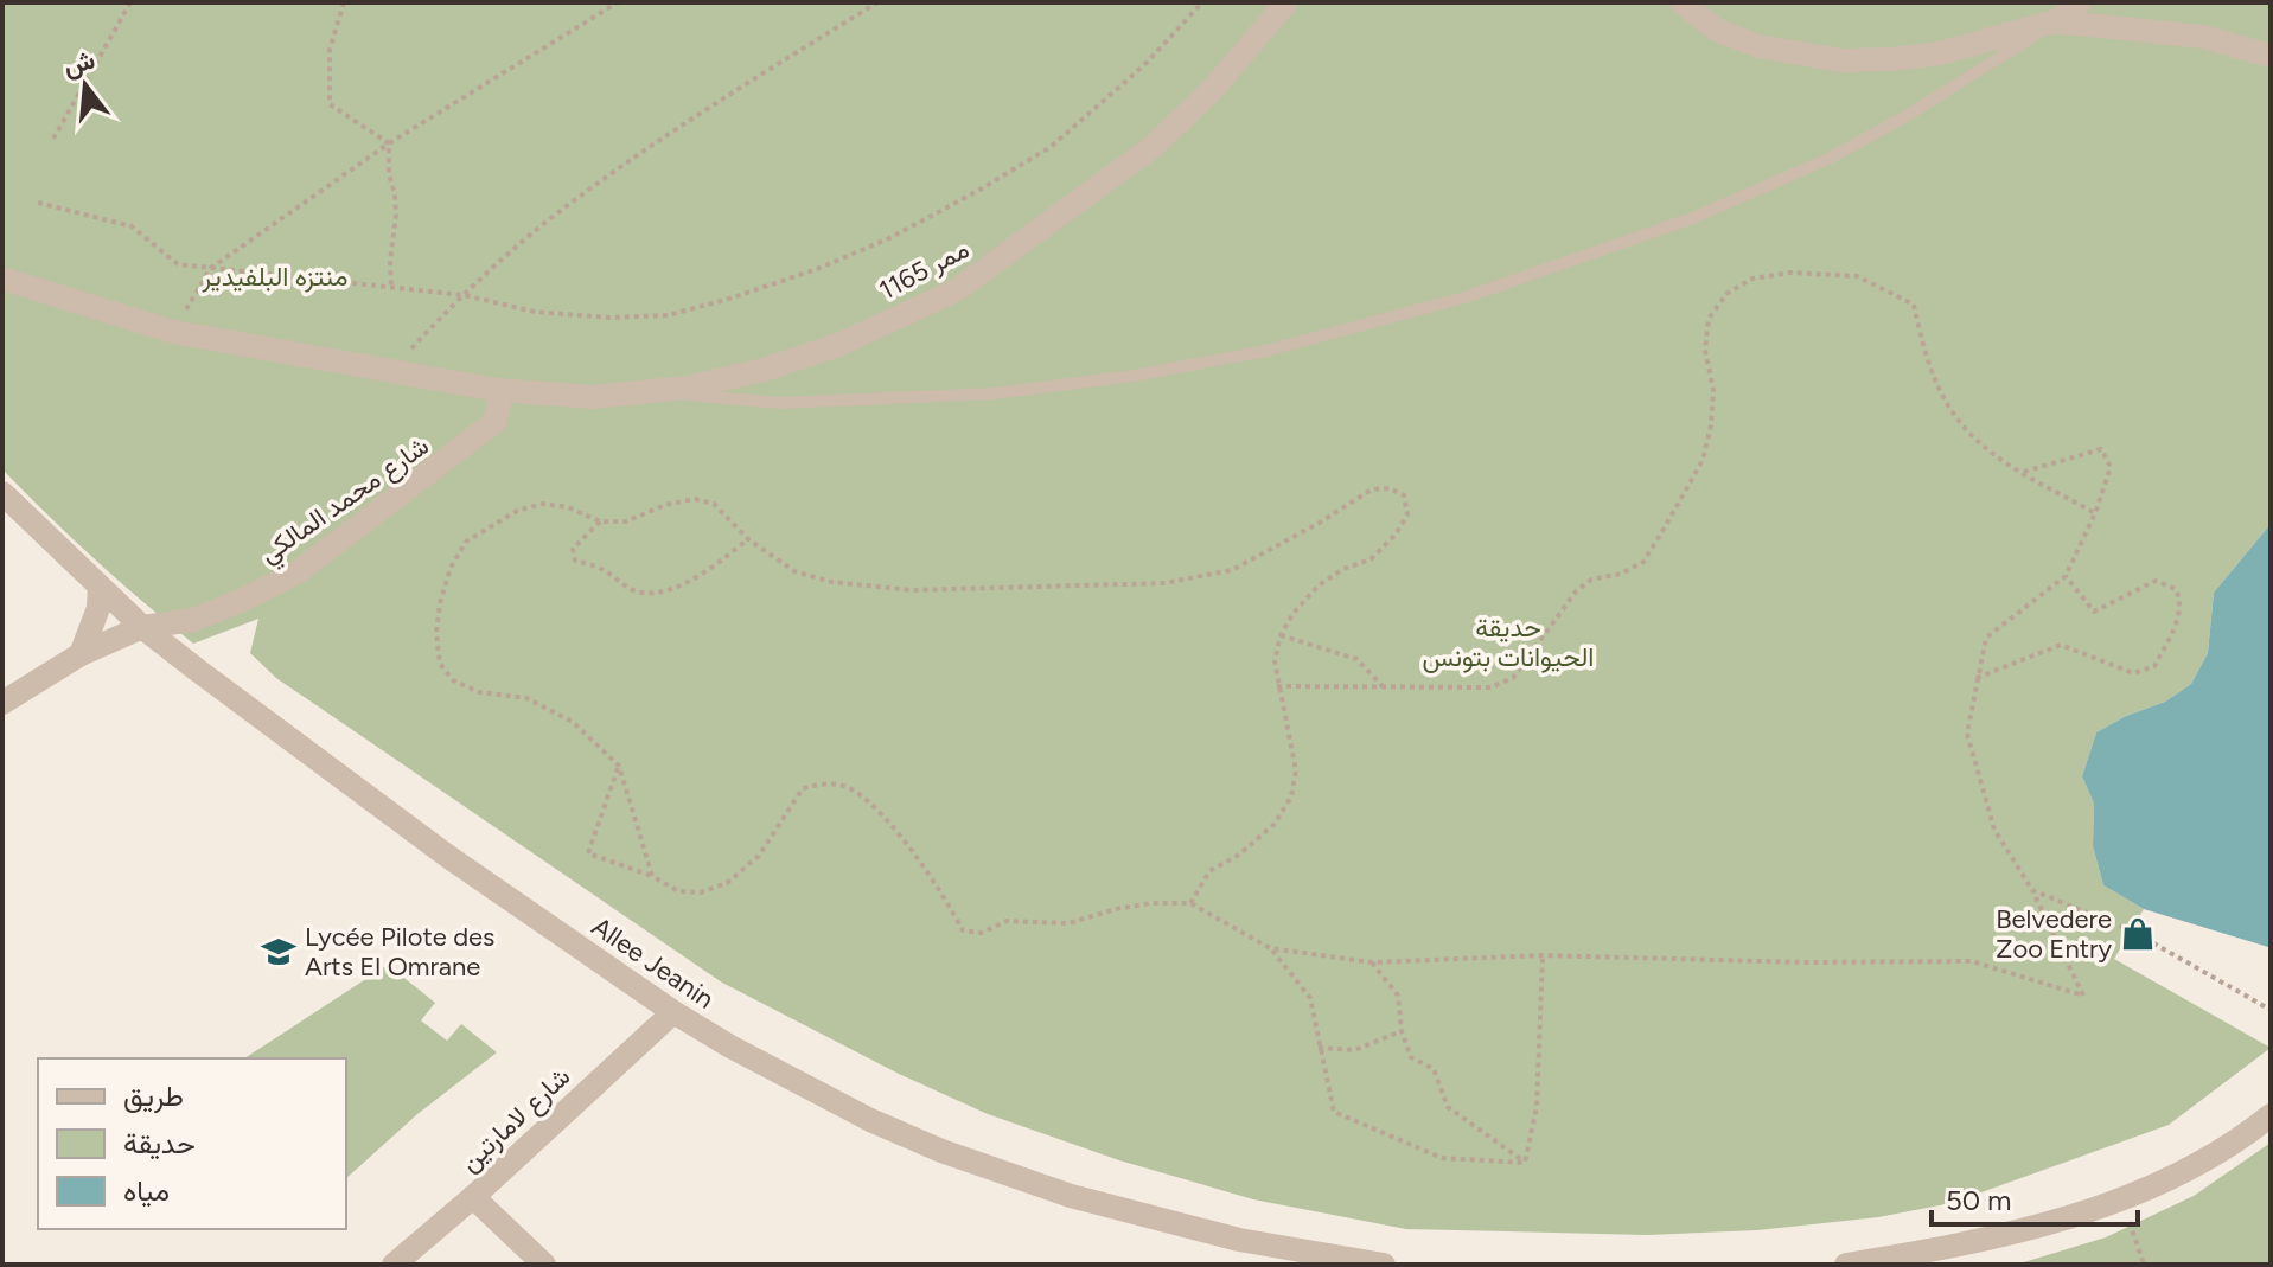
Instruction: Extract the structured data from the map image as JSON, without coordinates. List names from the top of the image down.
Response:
{
  "streets": {
    "street": [
      "ممر 1165",
      "شارع محمد المالكي",
      "Allee Jeanin",
      "شارع لامارتين"
    ]
  },
  "crossings": [
    ["ممر 1165", "شارع محمد المالكي"],
    ["شارع محمد المالكي", "Allee Jeanin"],
    ["Allee Jeanin", "شارع لامارتين"]
  ],
  "parks": ["منتزه البلفيدير", "حديقة الحيوانات بتونس"],
  "places": {
    "shop": ["Belvedere Zoo Entry"],
    "school or university": ["Lycée Pilote des Arts El Omrane"]
  },
  "legend": ["طريق", "حديقة", "مياه"],
  "scale_bar": "50 m",
  "north": "top"
}
